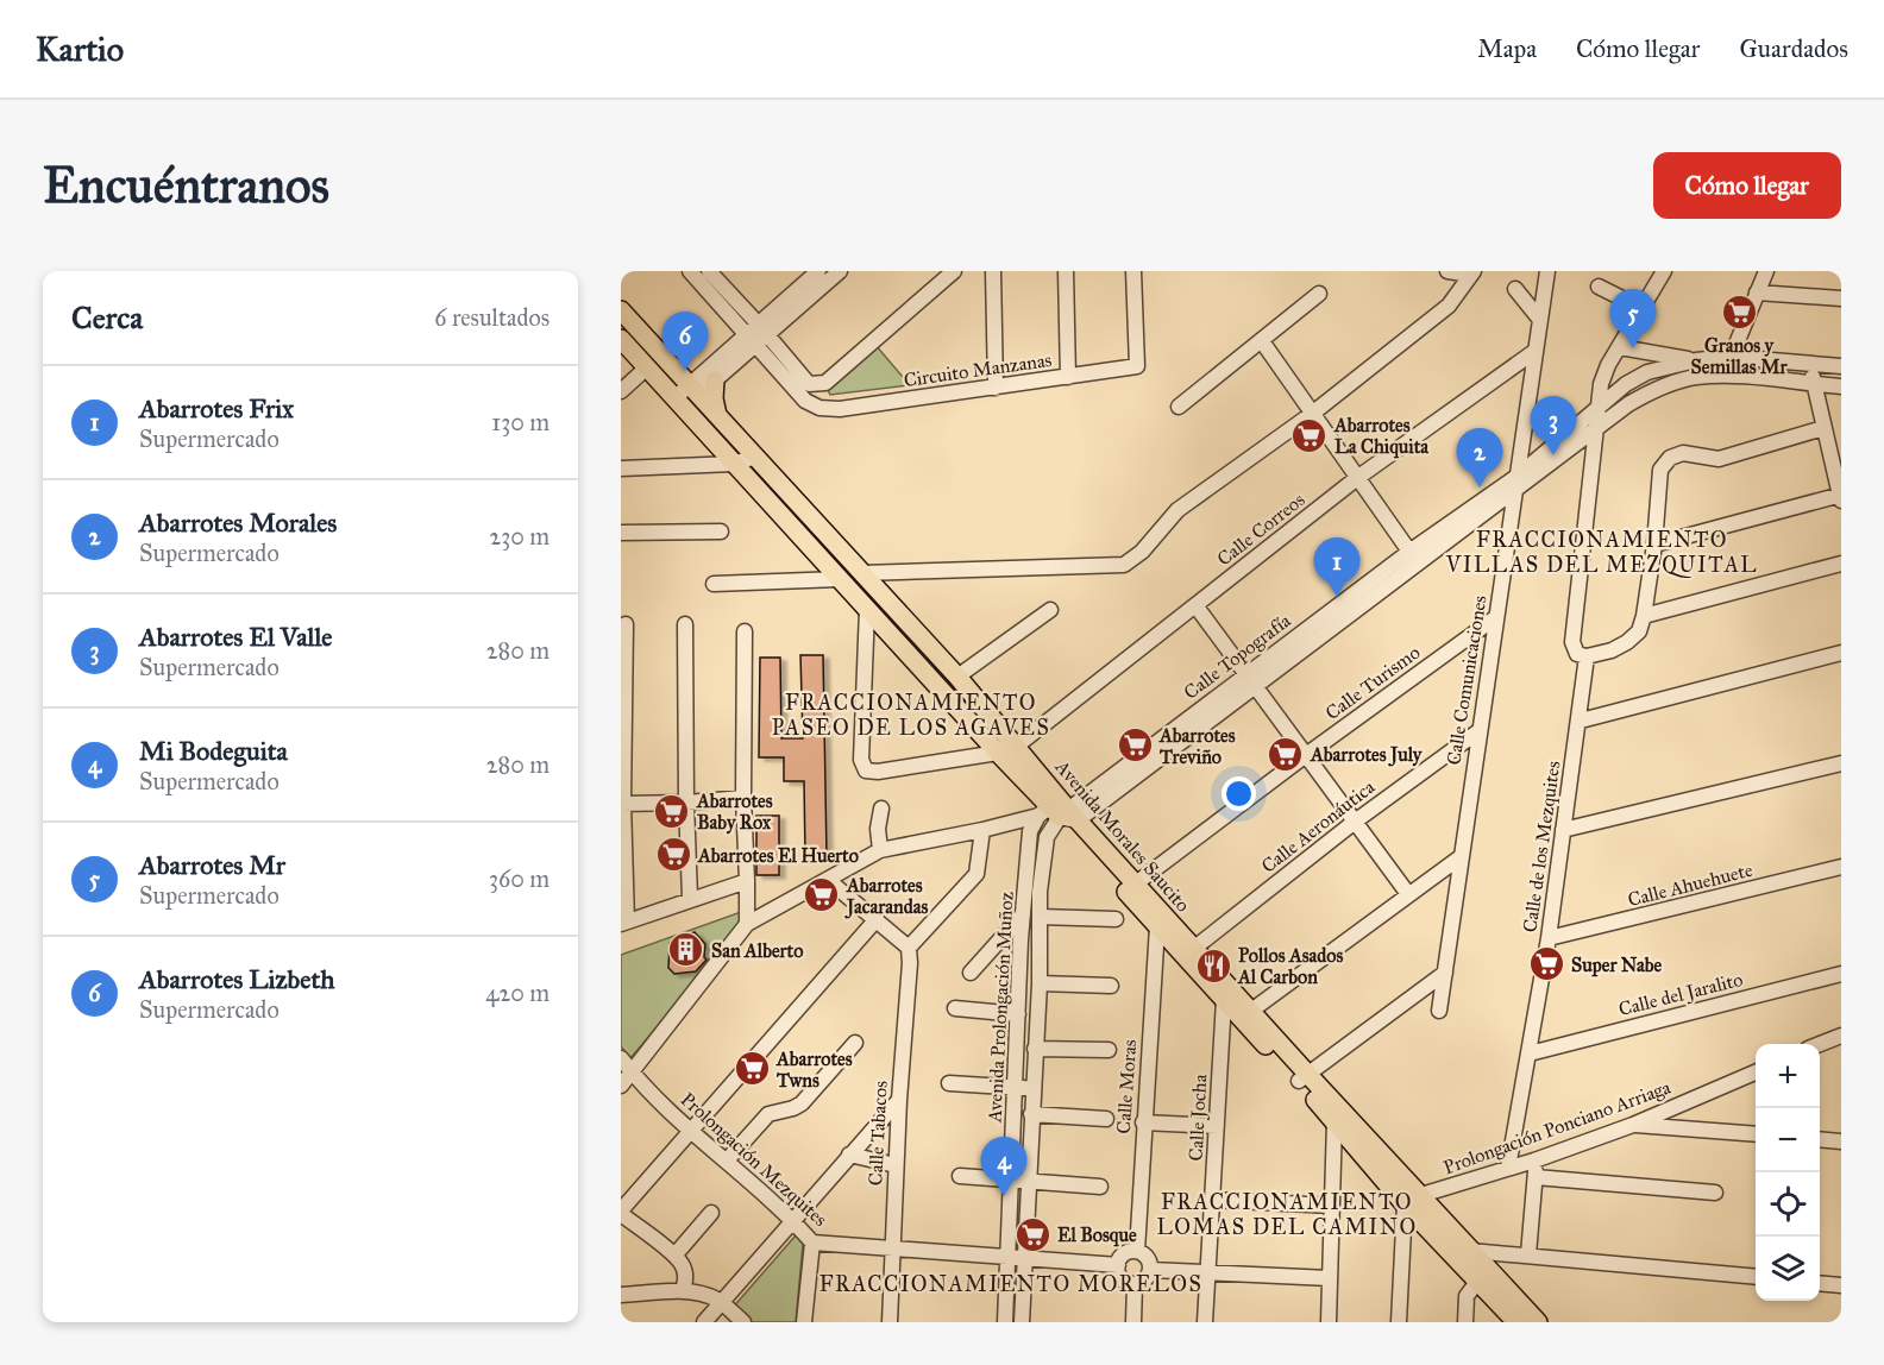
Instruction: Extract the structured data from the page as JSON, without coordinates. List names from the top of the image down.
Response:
{
  "streets": {
    "main road": ["Avenida Morales Saucito"],
    "street": [
      "Circuito Manzanas",
      "Calle Correos",
      "Calle Topografía",
      "Calle Comunicaciones",
      "Calle Turismo",
      "Calle Aeronáutica",
      "Calle de los Mezquites",
      "Calle Ahuehuete",
      "Calle del Jaralito",
      "Avenida Prolongación Muñoz",
      "Calle Moras",
      "Calle Jocha",
      "Prolongación Ponciano Arriaga",
      "Calle Tabacos",
      "Prolongación Mezquites"
    ]
  },
  "crossings": [
    ["Calle Correos", "Calle Comunicaciones"],
    ["Calle Correos", "Avenida Morales Saucito"],
    ["Calle Topografía", "Calle Comunicaciones"],
    ["Calle Topografía", "Avenida Morales Saucito"],
    ["Calle Topografía", "Avenida Prolongación Muñoz"],
    ["Calle Comunicaciones", "Calle Turismo"],
    ["Calle Comunicaciones", "Calle Aeronáutica"],
    ["Calle Turismo", "Avenida Morales Saucito"],
    ["Calle Aeronáutica", "Avenida Morales Saucito"],
    ["Avenida Morales Saucito", "Avenida Prolongación Muñoz"],
    ["Avenida Morales Saucito", "Calle Moras"],
    ["Avenida Morales Saucito", "Calle Jocha"],
    ["Avenida Morales Saucito", "Prolongación Ponciano Arriaga"],
    ["Calle de los Mezquites", "Calle Ahuehuete"],
    ["Calle de los Mezquites", "Calle del Jaralito"],
    ["Calle de los Mezquites", "Prolongación Ponciano Arriaga"],
    ["Avenida Prolongación Muñoz", "Prolongación Mezquites"],
    ["Calle Moras", "Prolongación Mezquites"],
    ["Calle Tabacos", "Prolongación Mezquites"]
  ],
  "districts": [
    "FRACCIONAMIENTO VILLAS DEL MEZQUITAL",
    "FRACCIONAMIENTO PASEO DE LOS AGAVES",
    "FRACCIONAMIENTO LOMAS DEL CAMINO",
    "FRACCIONAMIENTO MORELOS"
  ],
  "places": {
    "supermarket": [
      "Granos y Semillas Mr",
      "Abarrotes La Chiquita",
      "Abarrotes Treviño",
      "Abarrotes July",
      "Abarrotes Baby Rox",
      "Abarrotes El Huerto",
      "Abarrotes Jacarandas",
      "Super Nabe",
      "Abarrotes Twns",
      "El Bosque"
    ],
    "building": ["San Alberto"],
    "restaurant": ["Pollos Asados Al Carbon"]
  },
  "page": {
    "header": "Kartio",
    "nav": ["Mapa", "Cómo llegar", "Guardados"],
    "buttons": "Cómo llegar",
    "title": "Encuéntranos",
    "heading": ["Cerca", "6 resultados"],
    "pins": [
      "5",
      "6",
      "3",
      "2",
      "1",
      "4"
    ],
    "list": [
      {
        "mark": "1",
        "name": "Abarrotes Frix",
        "note": "Supermercado",
        "value": "130 m"
      },
      {
        "mark": "2",
        "name": "Abarrotes Morales",
        "note": "Supermercado",
        "value": "230 m"
      },
      {
        "mark": "3",
        "name": "Abarrotes El Valle",
        "note": "Supermercado",
        "value": "280 m"
      },
      {
        "mark": "4",
        "name": "Mi Bodeguita",
        "note": "Supermercado",
        "value": "280 m"
      },
      {
        "mark": "5",
        "name": "Abarrotes Mr",
        "note": "Supermercado",
        "value": "360 m"
      },
      {
        "mark": "6",
        "name": "Abarrotes Lizbeth",
        "note": "Supermercado",
        "value": "420 m"
      }
    ],
    "map_buttons": ["+", "−"]
  }
}
